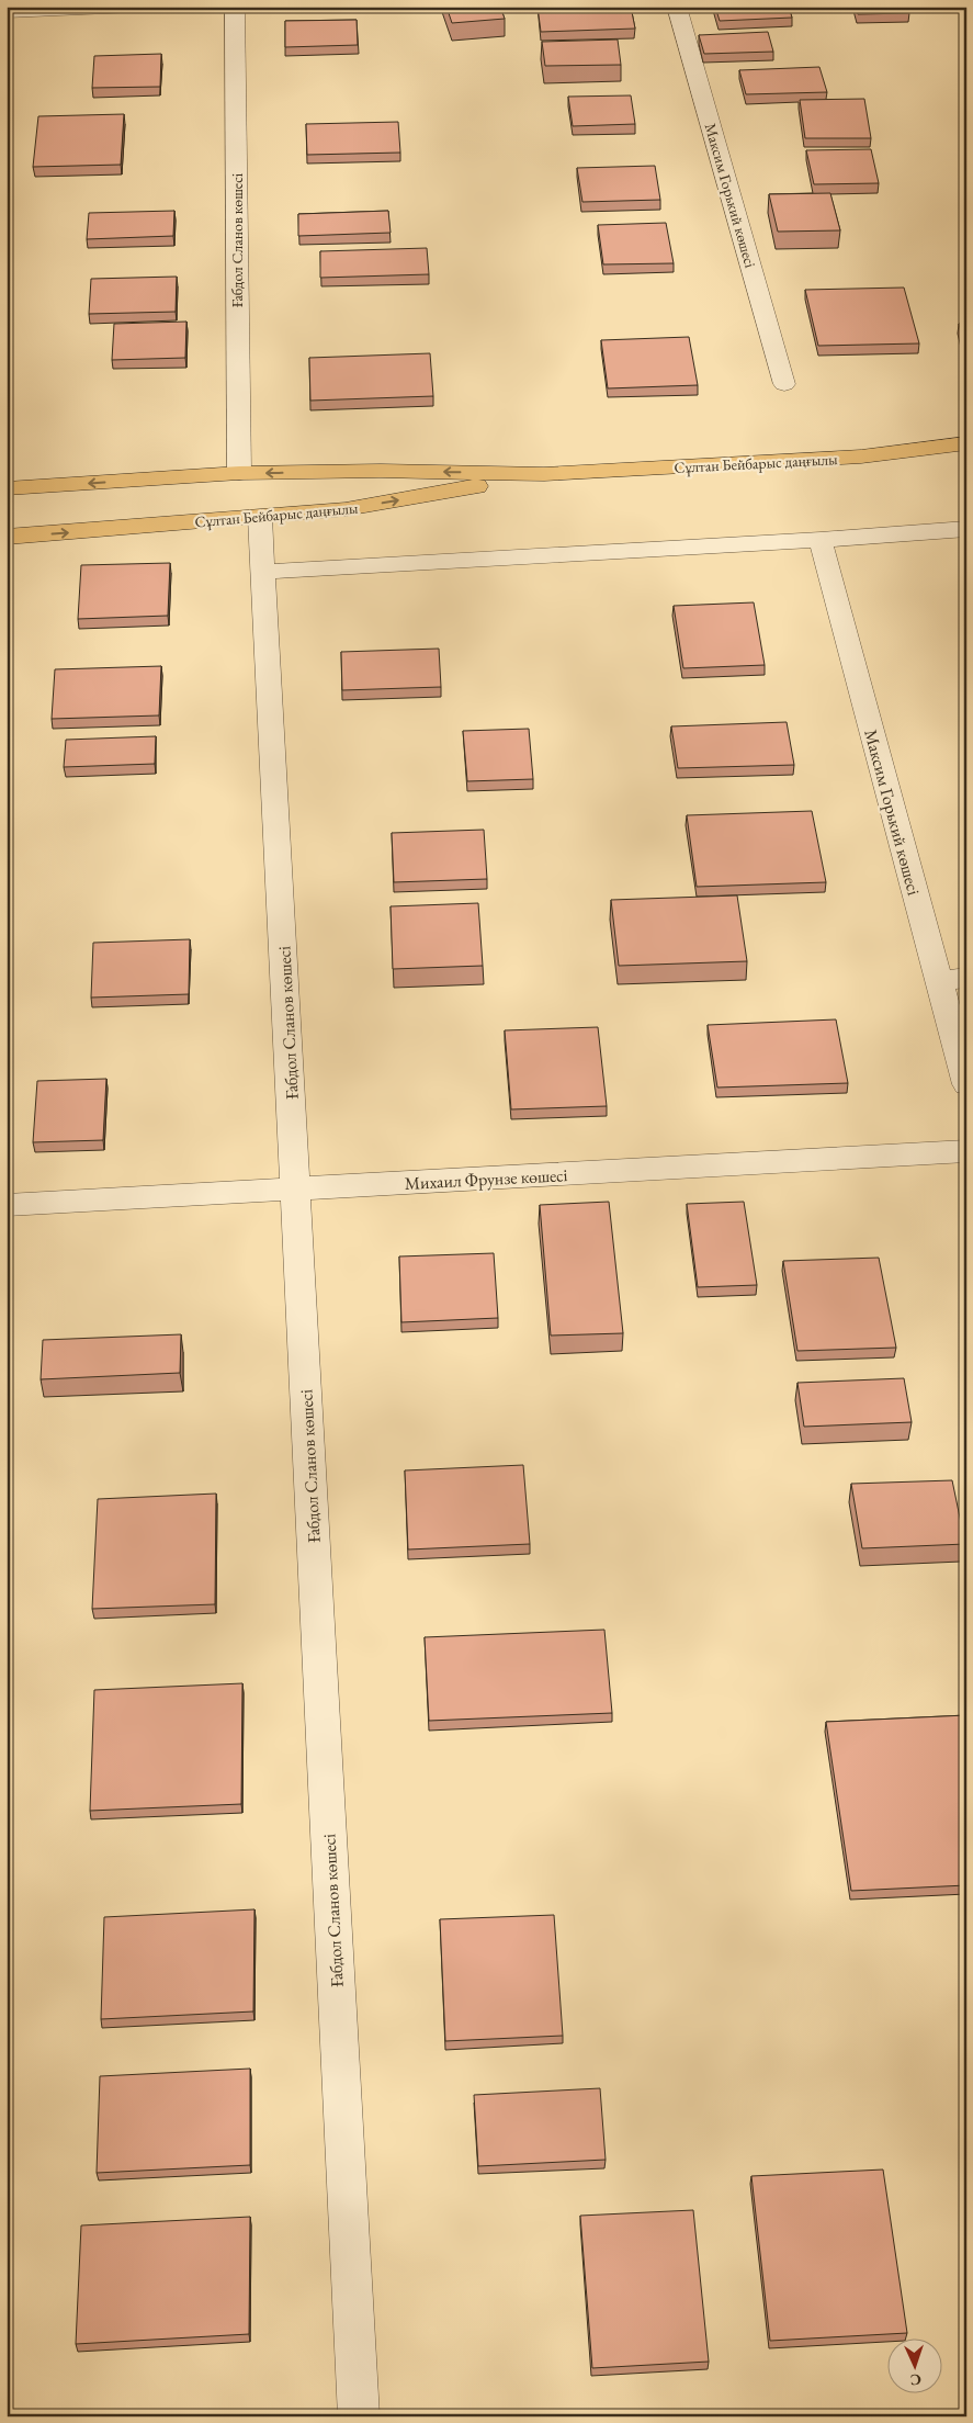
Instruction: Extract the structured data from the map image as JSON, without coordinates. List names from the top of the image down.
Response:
{
  "streets": {
    "main road": ["Сұлтан Бейбарыс даңғылы"],
    "street": ["Максим Горький көшесі", "Ғабдол Сланов көшесі", "Михаил Фрунзе көшесі"]
  },
  "crossings": [
    ["Ғабдол Сланов көшесі", "Сұлтан Бейбарыс даңғылы"],
    ["Ғабдол Сланов көшесі", "Михаил Фрунзе көшесі"]
  ],
  "north": "bottom"
}
